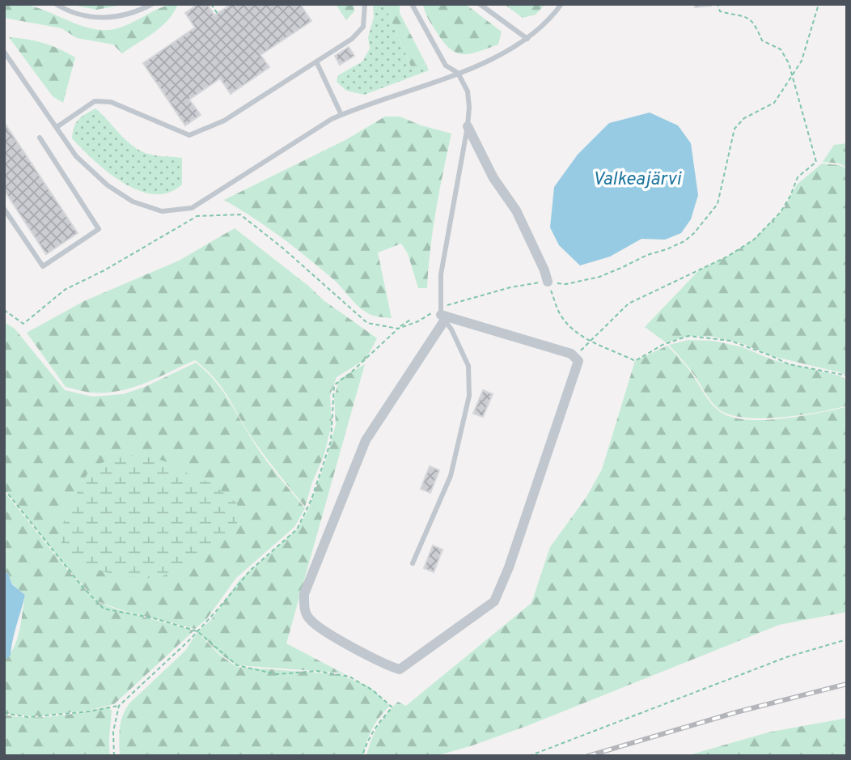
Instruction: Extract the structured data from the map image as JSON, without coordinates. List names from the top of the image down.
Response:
{
  "water": ["Valkeajärvi"]
}
